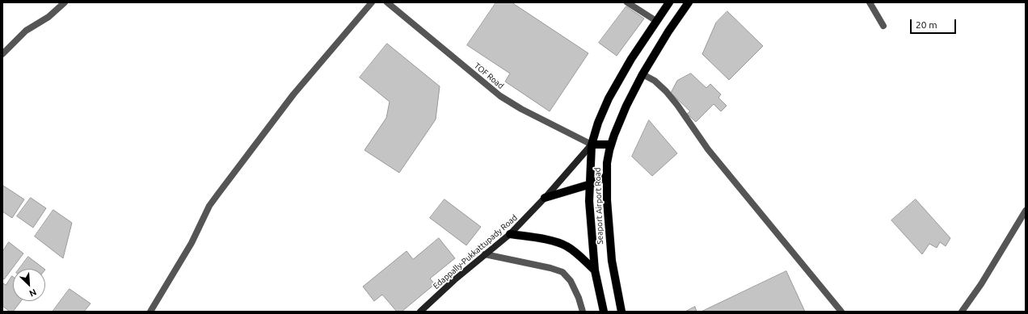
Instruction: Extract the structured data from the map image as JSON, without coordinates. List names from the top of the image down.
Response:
{
  "streets": {
    "main road": ["Seaport Airport Road", "Edappally-Pukkattupady Road"],
    "street": ["TOF Road"]
  },
  "crossings": [
    ["TOF Road", "Seaport Airport Road"],
    ["TOF Road", "Edappally-Pukkattupady Road"],
    ["Seaport Airport Road", "Edappally-Pukkattupady Road"]
  ],
  "scale_bar": "20 m",
  "north": "bottom right"
}
